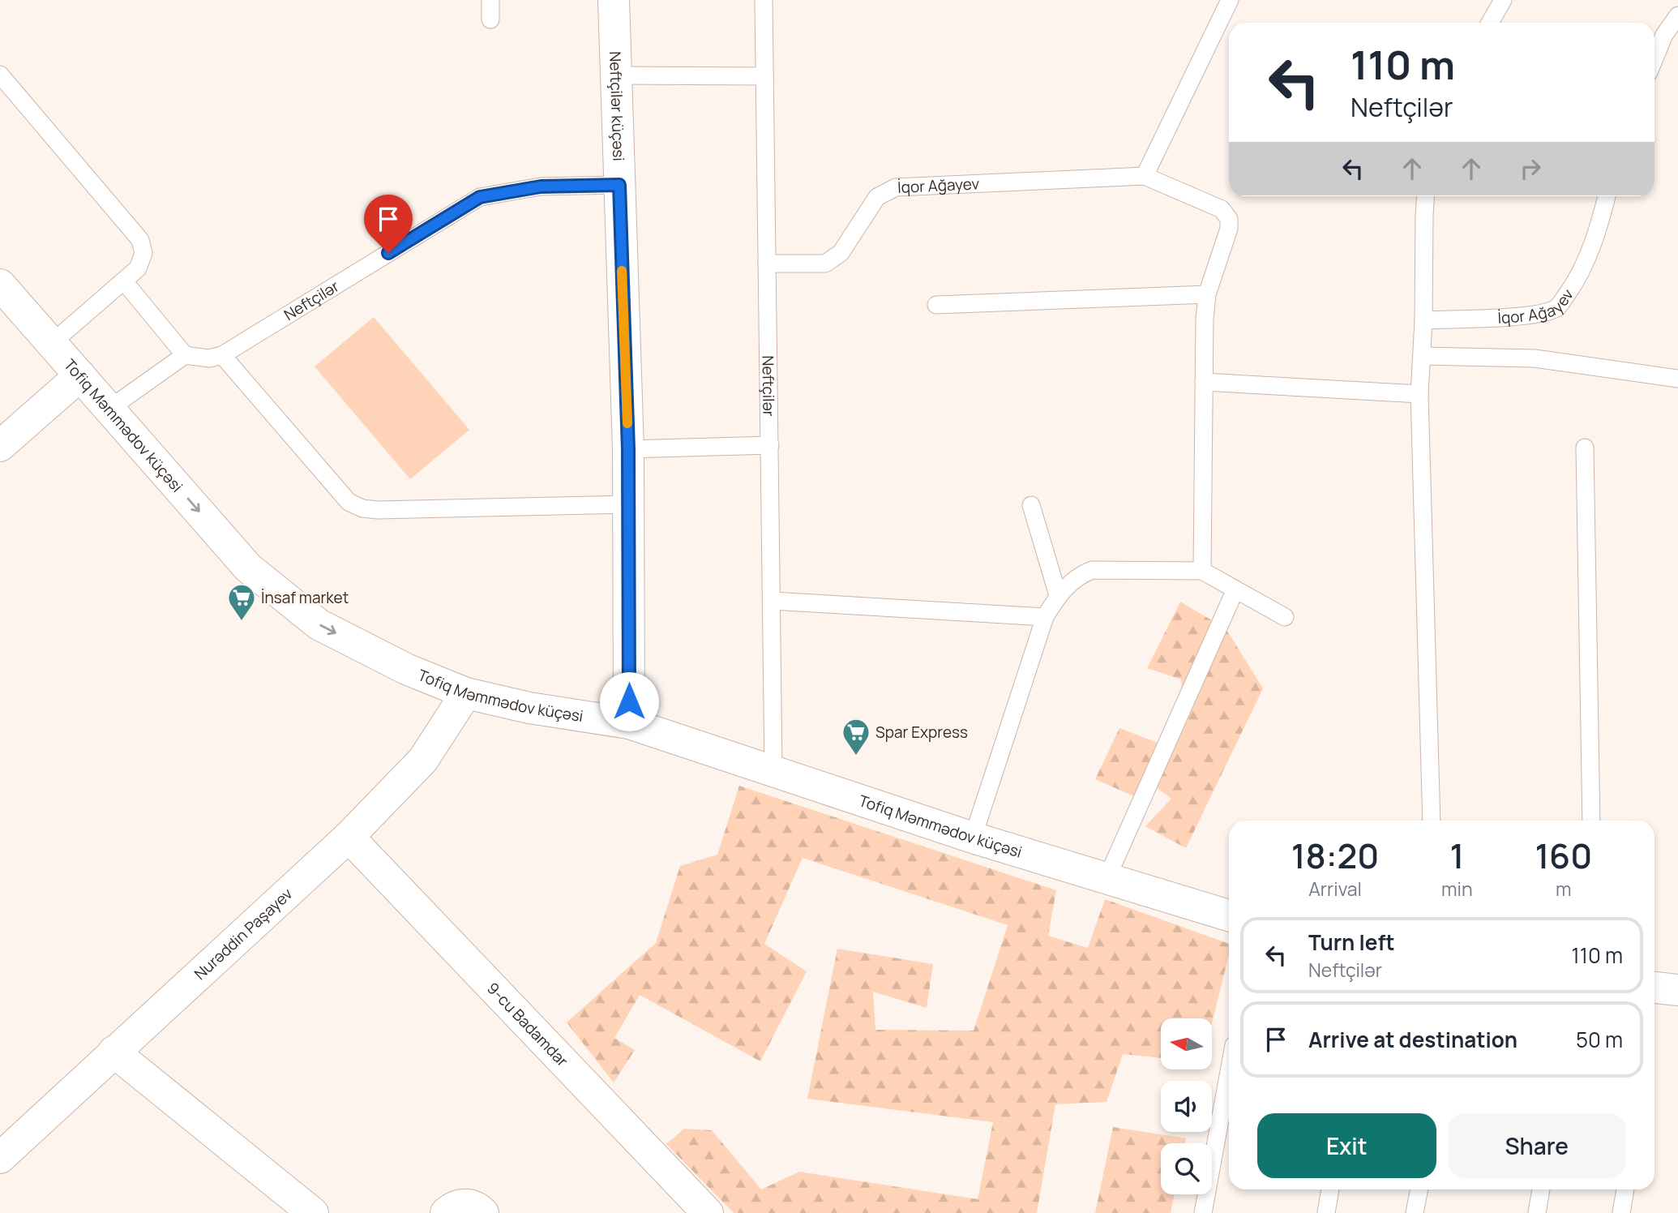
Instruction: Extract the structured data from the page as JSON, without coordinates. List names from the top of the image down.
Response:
{
  "streets": {
    "street": [
      "Neftçilər küçəsi",
      "Tofiq Məmmədov küçəsi",
      "Nurəddin Paşayev",
      "9-cu Badamdar"
    ],
    "lane": ["İqor Ağayev", "Neftçilər"]
  },
  "crossings": [
    ["Neftçilər küçəsi", "Neftçilər"],
    ["Neftçilər küçəsi", "Tofiq Məmmədov küçəsi"],
    ["İqor Ağayev", "Neftçilər"],
    ["Neftçilər", "Tofiq Məmmədov küçəsi"],
    ["Tofiq Məmmədov küçəsi", "Nurəddin Paşayev"],
    ["Nurəddin Paşayev", "9-cu Badamdar"]
  ],
  "places": {
    "supermarket": ["İnsaf market", "Spar Express"]
  },
  "north": "left",
  "page": {
    "turn": ["110 m", "Neftçilər"],
    "eta": [
      "18:20",
      "Arrival",
      "1",
      "min",
      "160",
      "m"
    ],
    "list": [
      {
        "name": "Turn left",
        "note": "Neftçilər",
        "value": "110 m"
      },
      {
        "name": "Arrive at destination",
        "value": "50 m"
      }
    ],
    "buttons": ["Exit", "Share"]
  }
}
